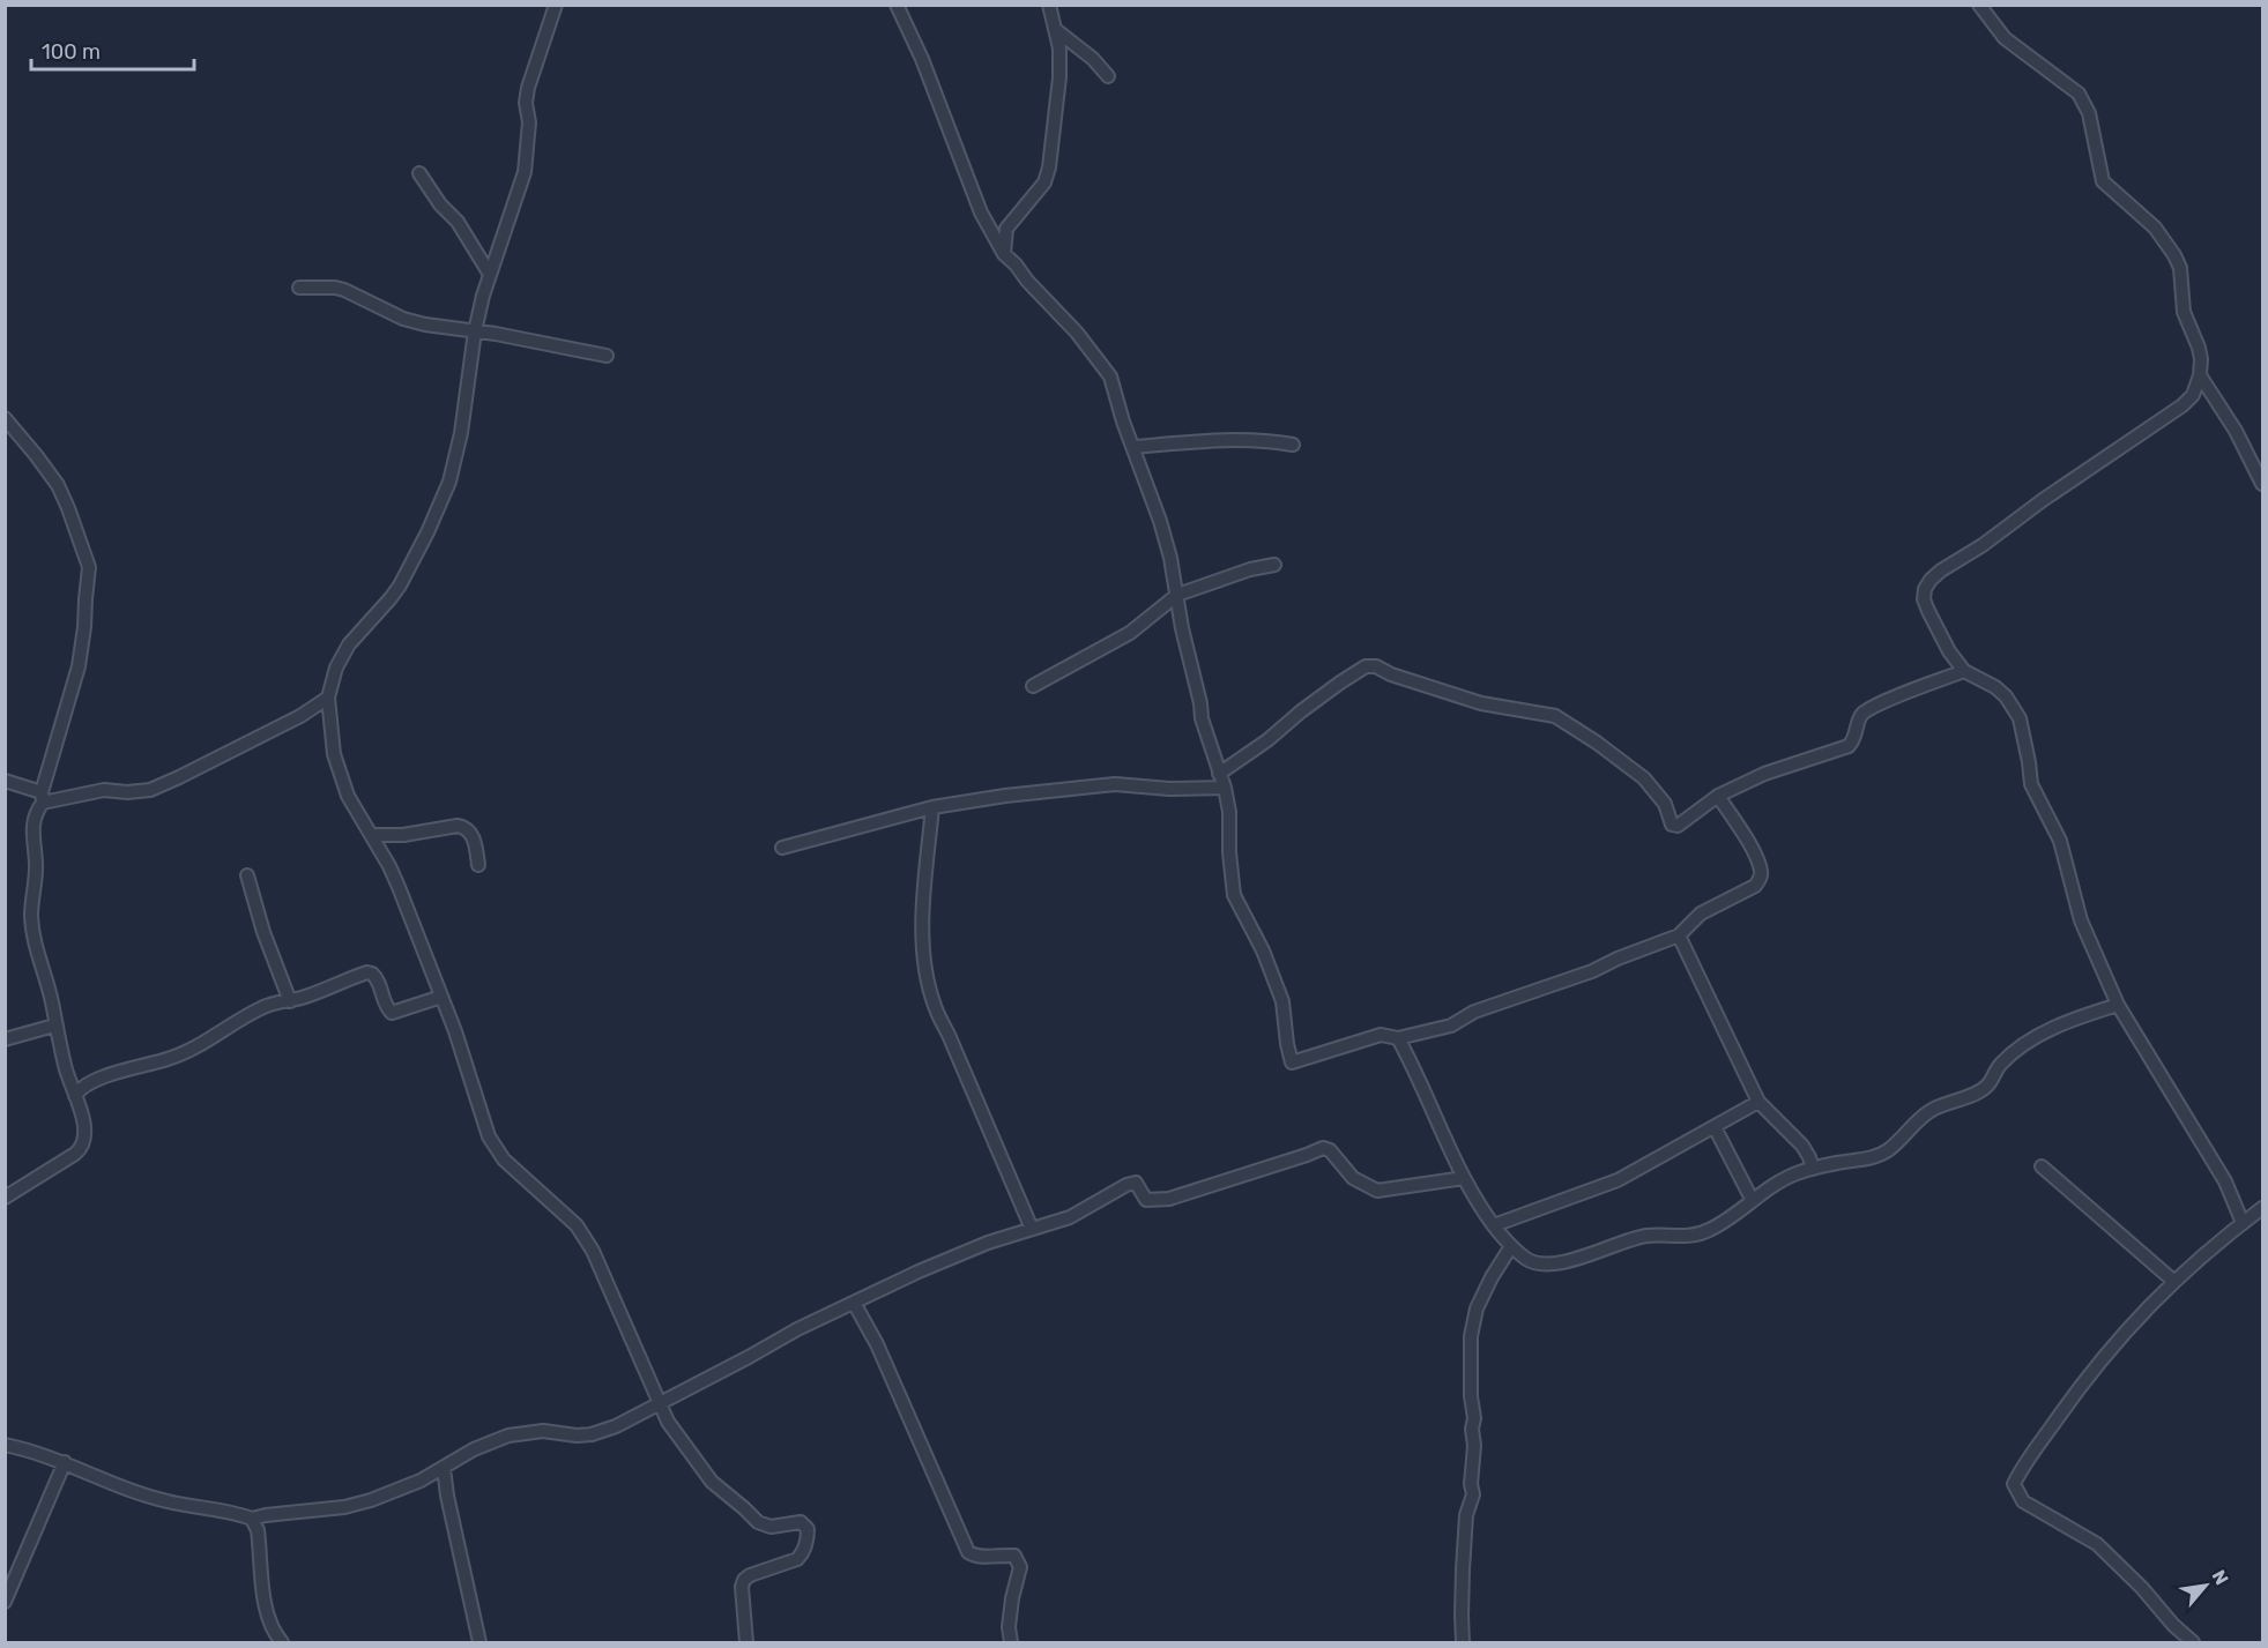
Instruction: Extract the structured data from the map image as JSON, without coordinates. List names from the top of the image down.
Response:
{
  "scale_bar": "100 m",
  "north": "top right"
}
